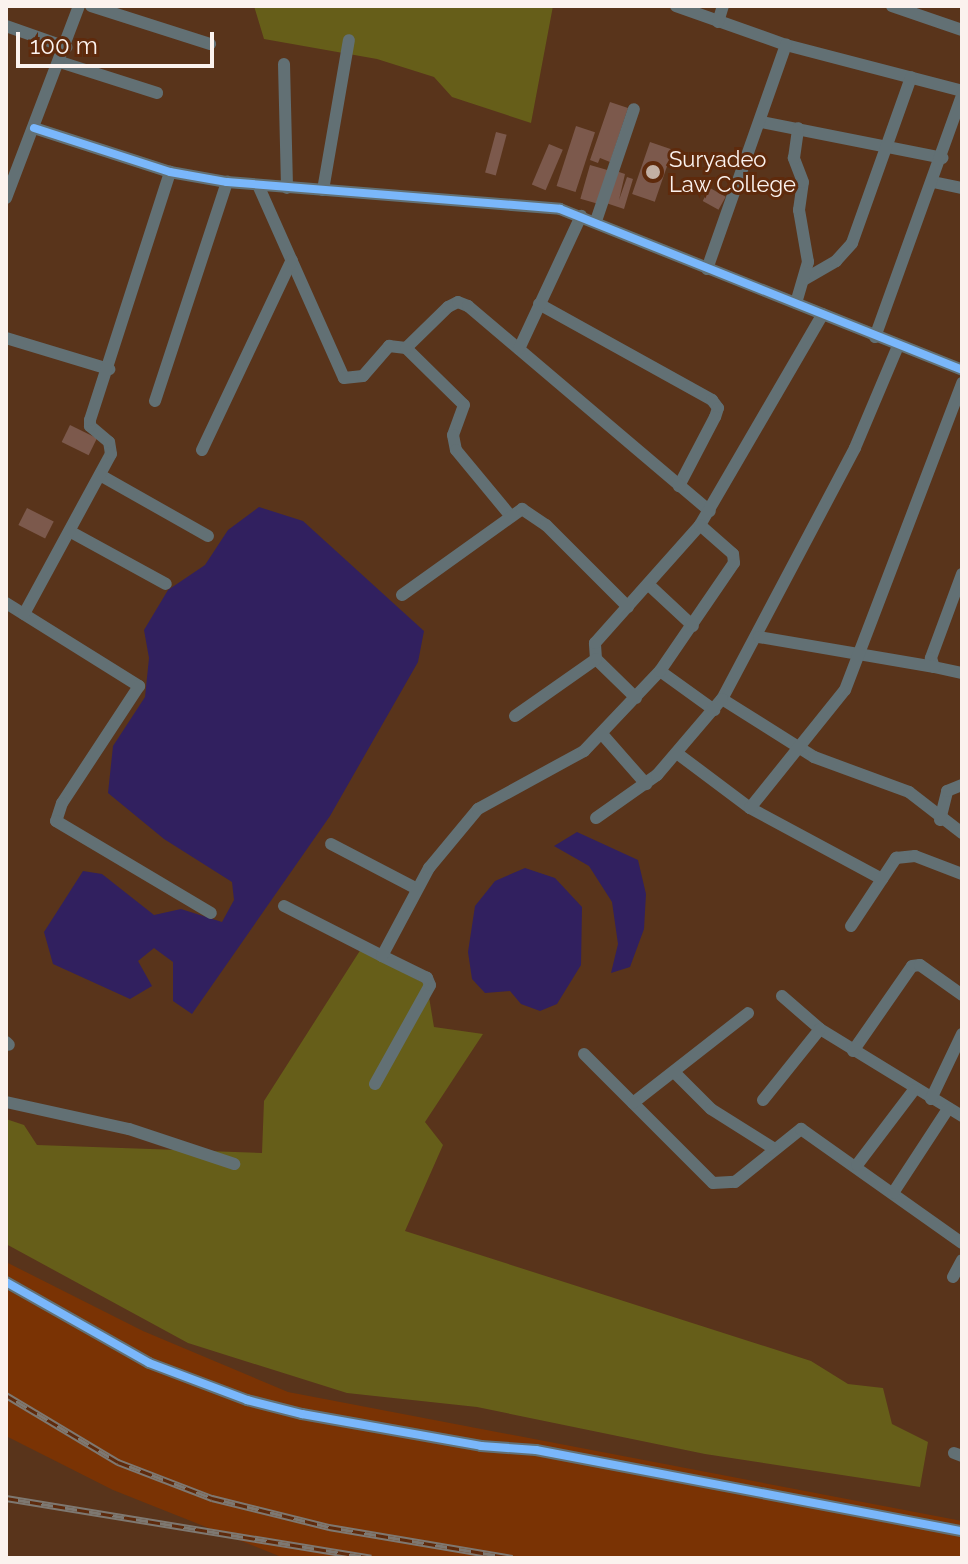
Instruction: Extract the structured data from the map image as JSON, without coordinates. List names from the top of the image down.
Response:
{
  "places": ["Suryadeo Law College"],
  "scale_bar": "100 m"
}
